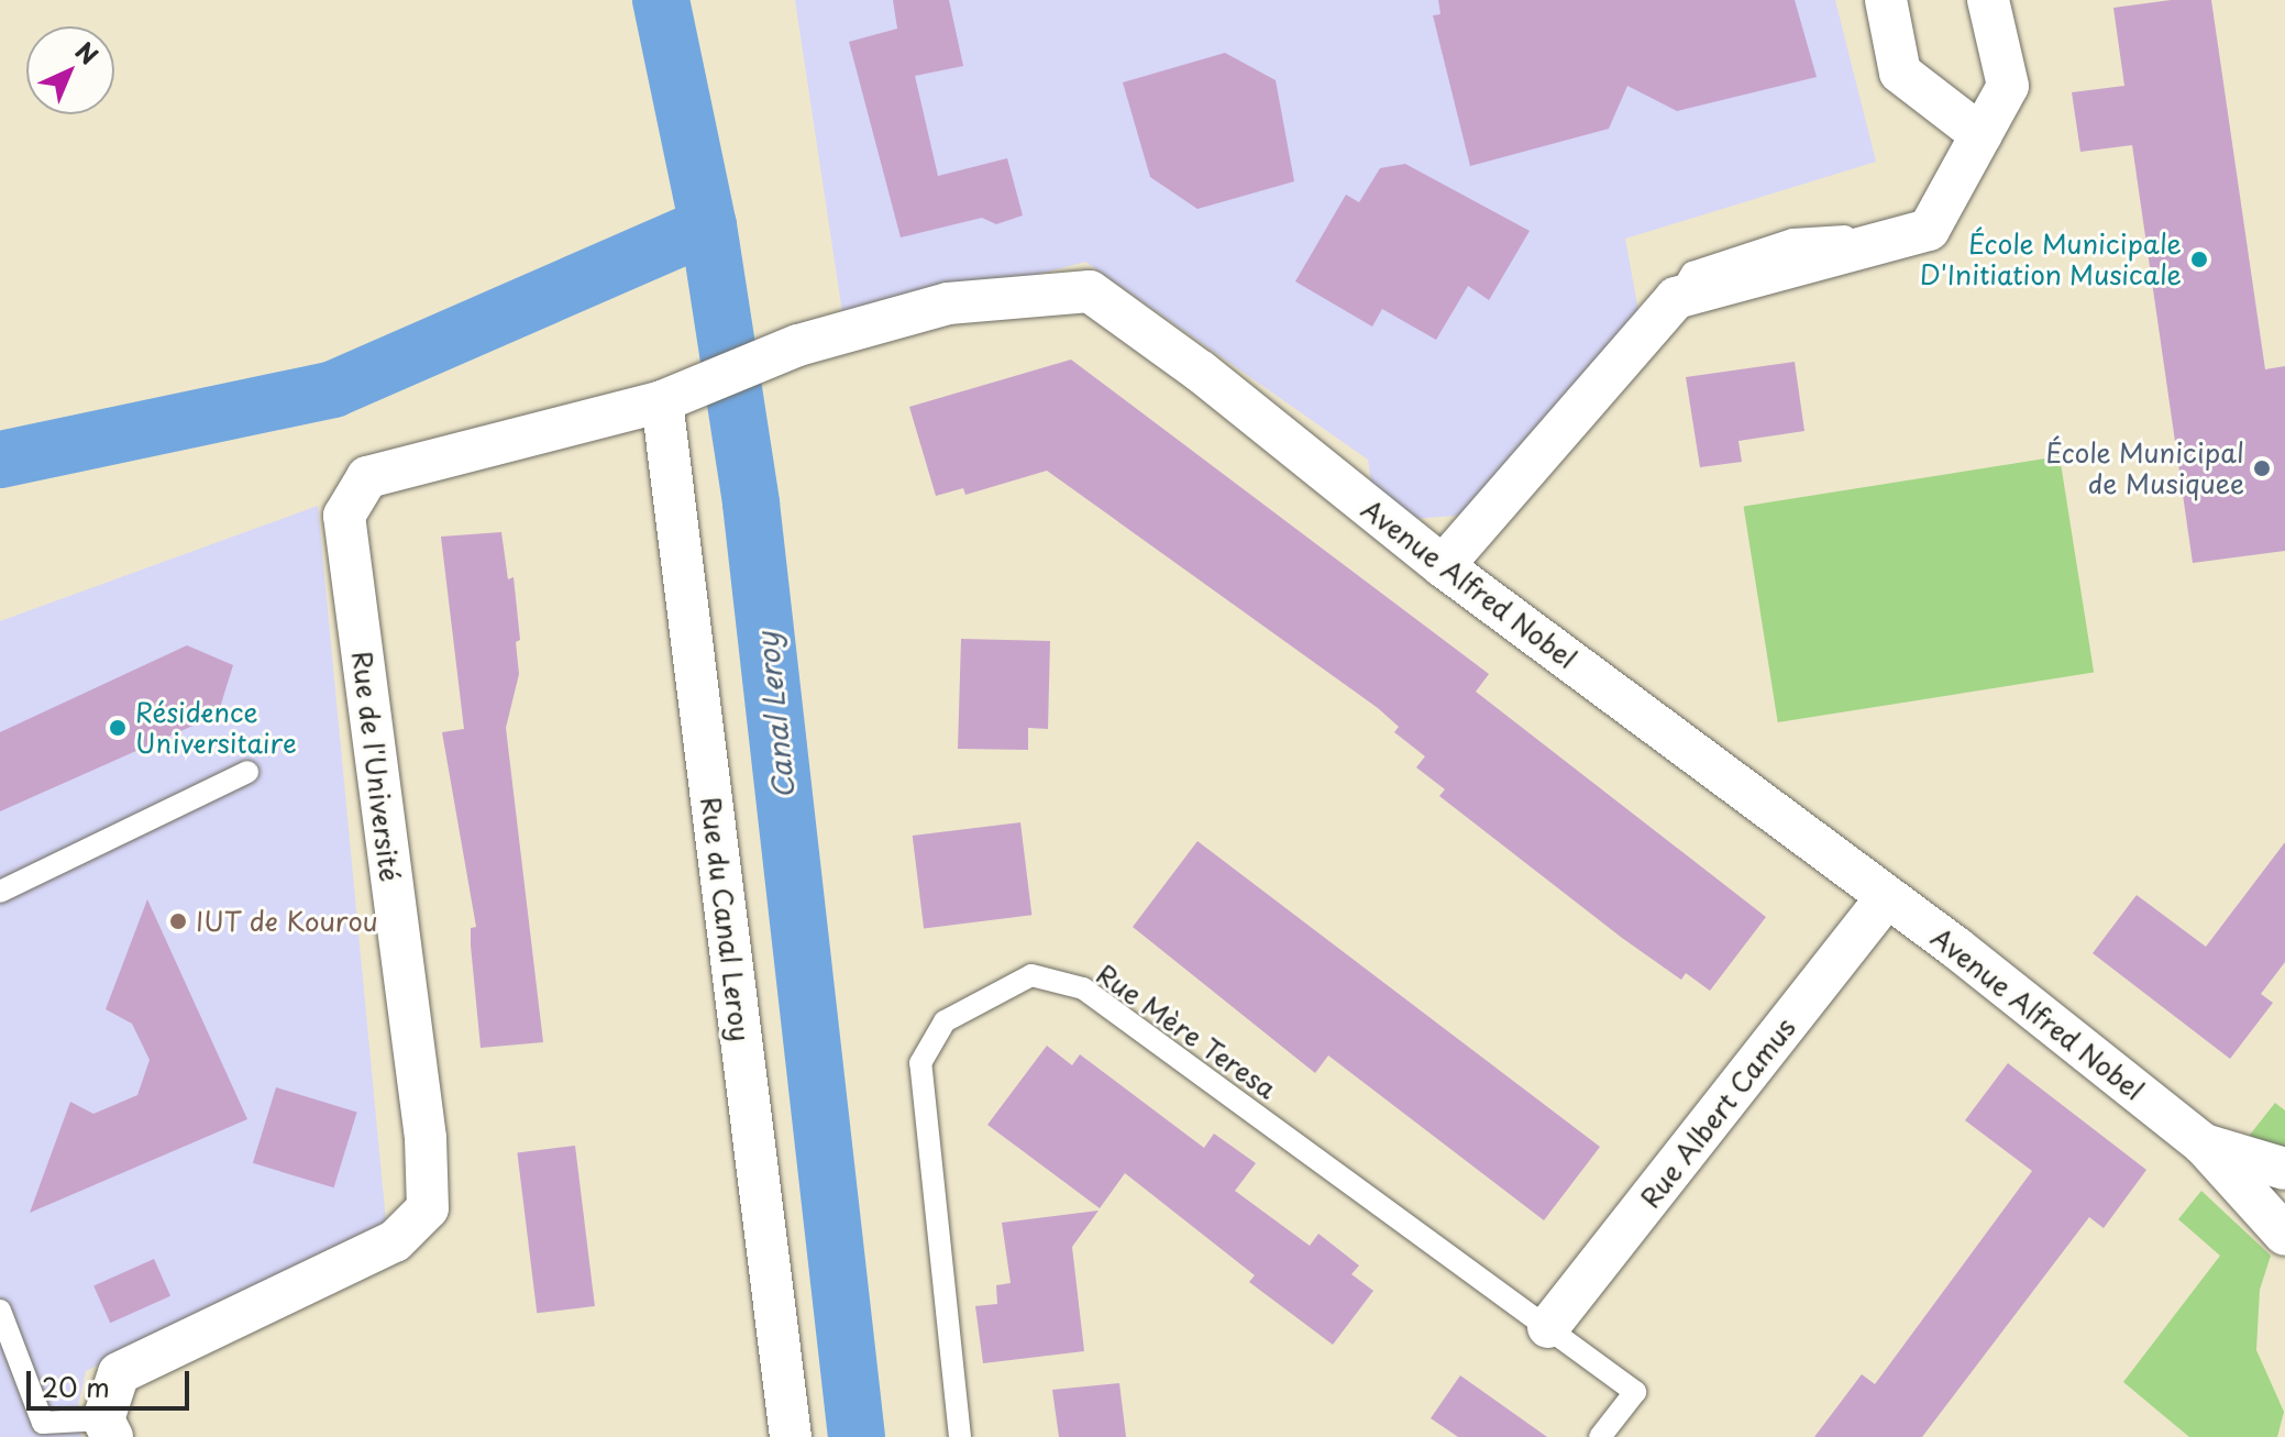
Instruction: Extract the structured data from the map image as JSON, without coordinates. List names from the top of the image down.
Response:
{
  "streets": {
    "street": [
      "Avenue Alfred Nobel",
      "Rue de l'Université",
      "Rue du Canal Leroy",
      "Rue Albert Camus"
    ],
    "lane": ["Rue Mère Teresa"]
  },
  "crossings": [
    ["Avenue Alfred Nobel", "Rue de l'Université"],
    ["Avenue Alfred Nobel", "Rue du Canal Leroy"],
    ["Avenue Alfred Nobel", "Rue Albert Camus"],
    ["Rue de l'Université", "Rue du Canal Leroy"],
    ["Rue Mère Teresa", "Rue Albert Camus"]
  ],
  "water": ["Canal Leroy"],
  "places": [
    "École Municipale D'Initiation Musicale",
    "École Municipal de Musiquee",
    "Résidence Universitaire",
    "IUT de Kourou"
  ],
  "scale_bar": "20 m",
  "north": "top right"
}
